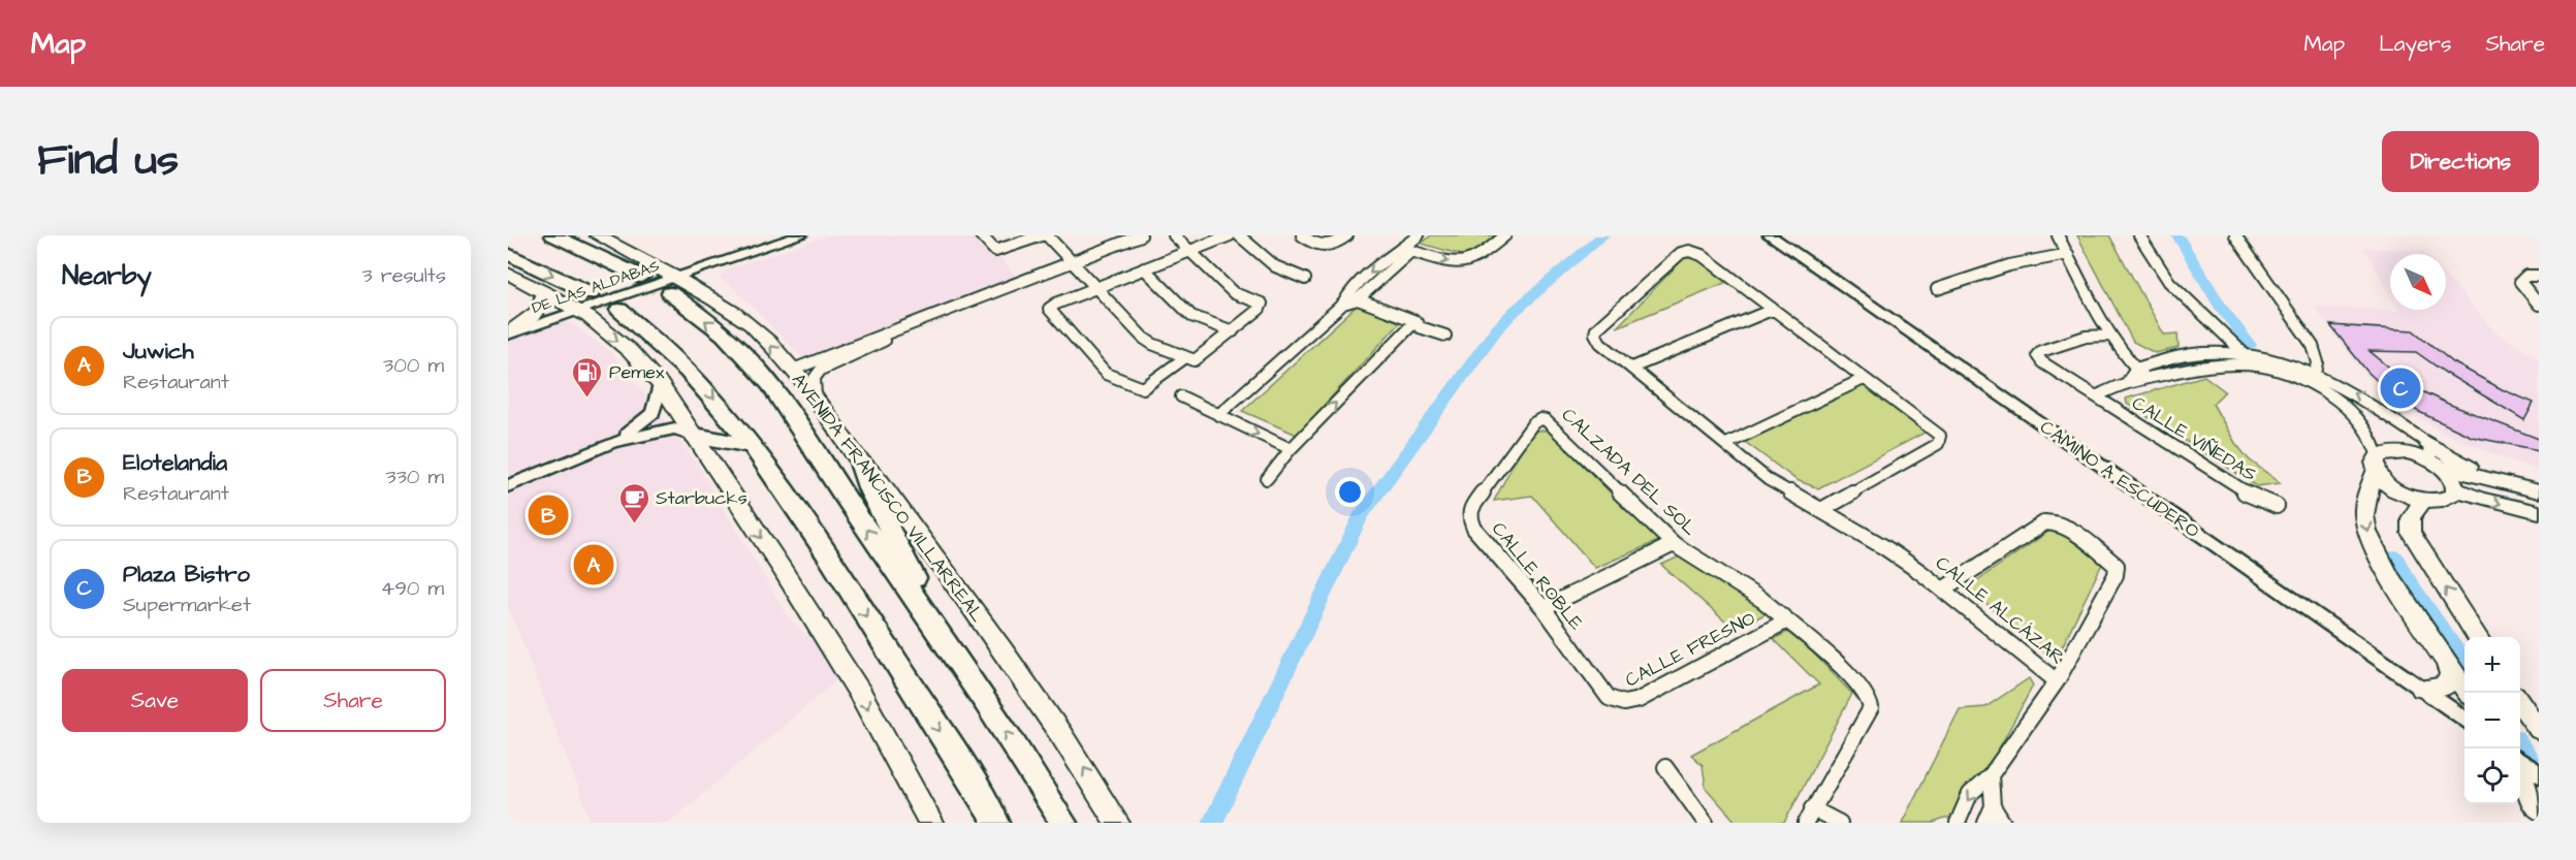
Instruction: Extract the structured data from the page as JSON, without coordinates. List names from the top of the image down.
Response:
{
  "streets": {
    "highway": ["AVENIDA FRANCISCO VILLARREAL"],
    "street": [
      "DE LAS ALDABAS",
      "CALLE VIÑEDAS",
      "CALZADA DEL SOL",
      "CAMINO A ESCUDERO",
      "CALLE ROBLE",
      "CALLE ALCÁZAR",
      "CALLE FRESNO"
    ]
  },
  "crossings": [
    ["DE LAS ALDABAS", "AVENIDA FRANCISCO VILLARREAL"],
    ["CALZADA DEL SOL", "CALLE ROBLE"],
    ["CALZADA DEL SOL", "CALLE FRESNO"],
    ["CALLE ROBLE", "CALLE FRESNO"]
  ],
  "places": {
    "fuel station": ["Pemex"],
    "cafe": ["Starbucks"]
  },
  "north": "bottom right",
  "page": {
    "header": "Map",
    "nav": ["Map", "Layers", "Share"],
    "title": "Find us",
    "buttons": [
      "Directions",
      ["Save", "Share"]
    ],
    "heading": ["Nearby", "3 results"],
    "list": [
      {
        "mark": "A",
        "name": "Juwich",
        "note": "Restaurant",
        "value": "300 m"
      },
      {
        "mark": "B",
        "name": "Elotelandia",
        "note": "Restaurant",
        "value": "330 m"
      },
      {
        "mark": "C",
        "name": "Plaza Bistro",
        "note": "Supermarket",
        "value": "490 m"
      }
    ],
    "pins": ["C", "B", "A"],
    "map_buttons": ["+", "−"]
  }
}
